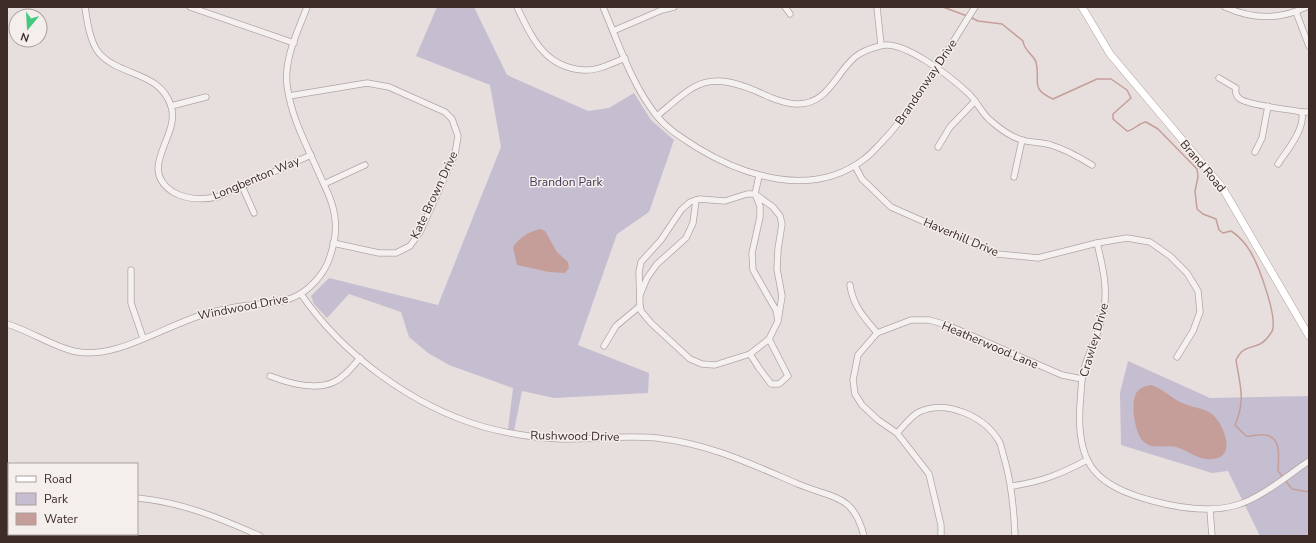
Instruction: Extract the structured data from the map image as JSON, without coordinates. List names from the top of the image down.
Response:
{
  "streets": {
    "main road": ["Brand Road"],
    "street": [
      "Brandonway Drive",
      "Longbenton Way",
      "Kate Brown Drive",
      "Haverhill Drive",
      "Windwood Drive",
      "Crawley Drive",
      "Heatherwood Lane",
      "Rushwood Drive"
    ]
  },
  "crossings": [
    ["Brandonway Drive", "Haverhill Drive"],
    ["Longbenton Way", "Windwood Drive"],
    ["Kate Brown Drive", "Windwood Drive"],
    ["Haverhill Drive", "Crawley Drive"],
    ["Windwood Drive", "Rushwood Drive"],
    ["Crawley Drive", "Heatherwood Lane"]
  ],
  "parks": ["Brandon Park"],
  "legend": ["Road", "Park", "Water"],
  "north": "bottom"
}
